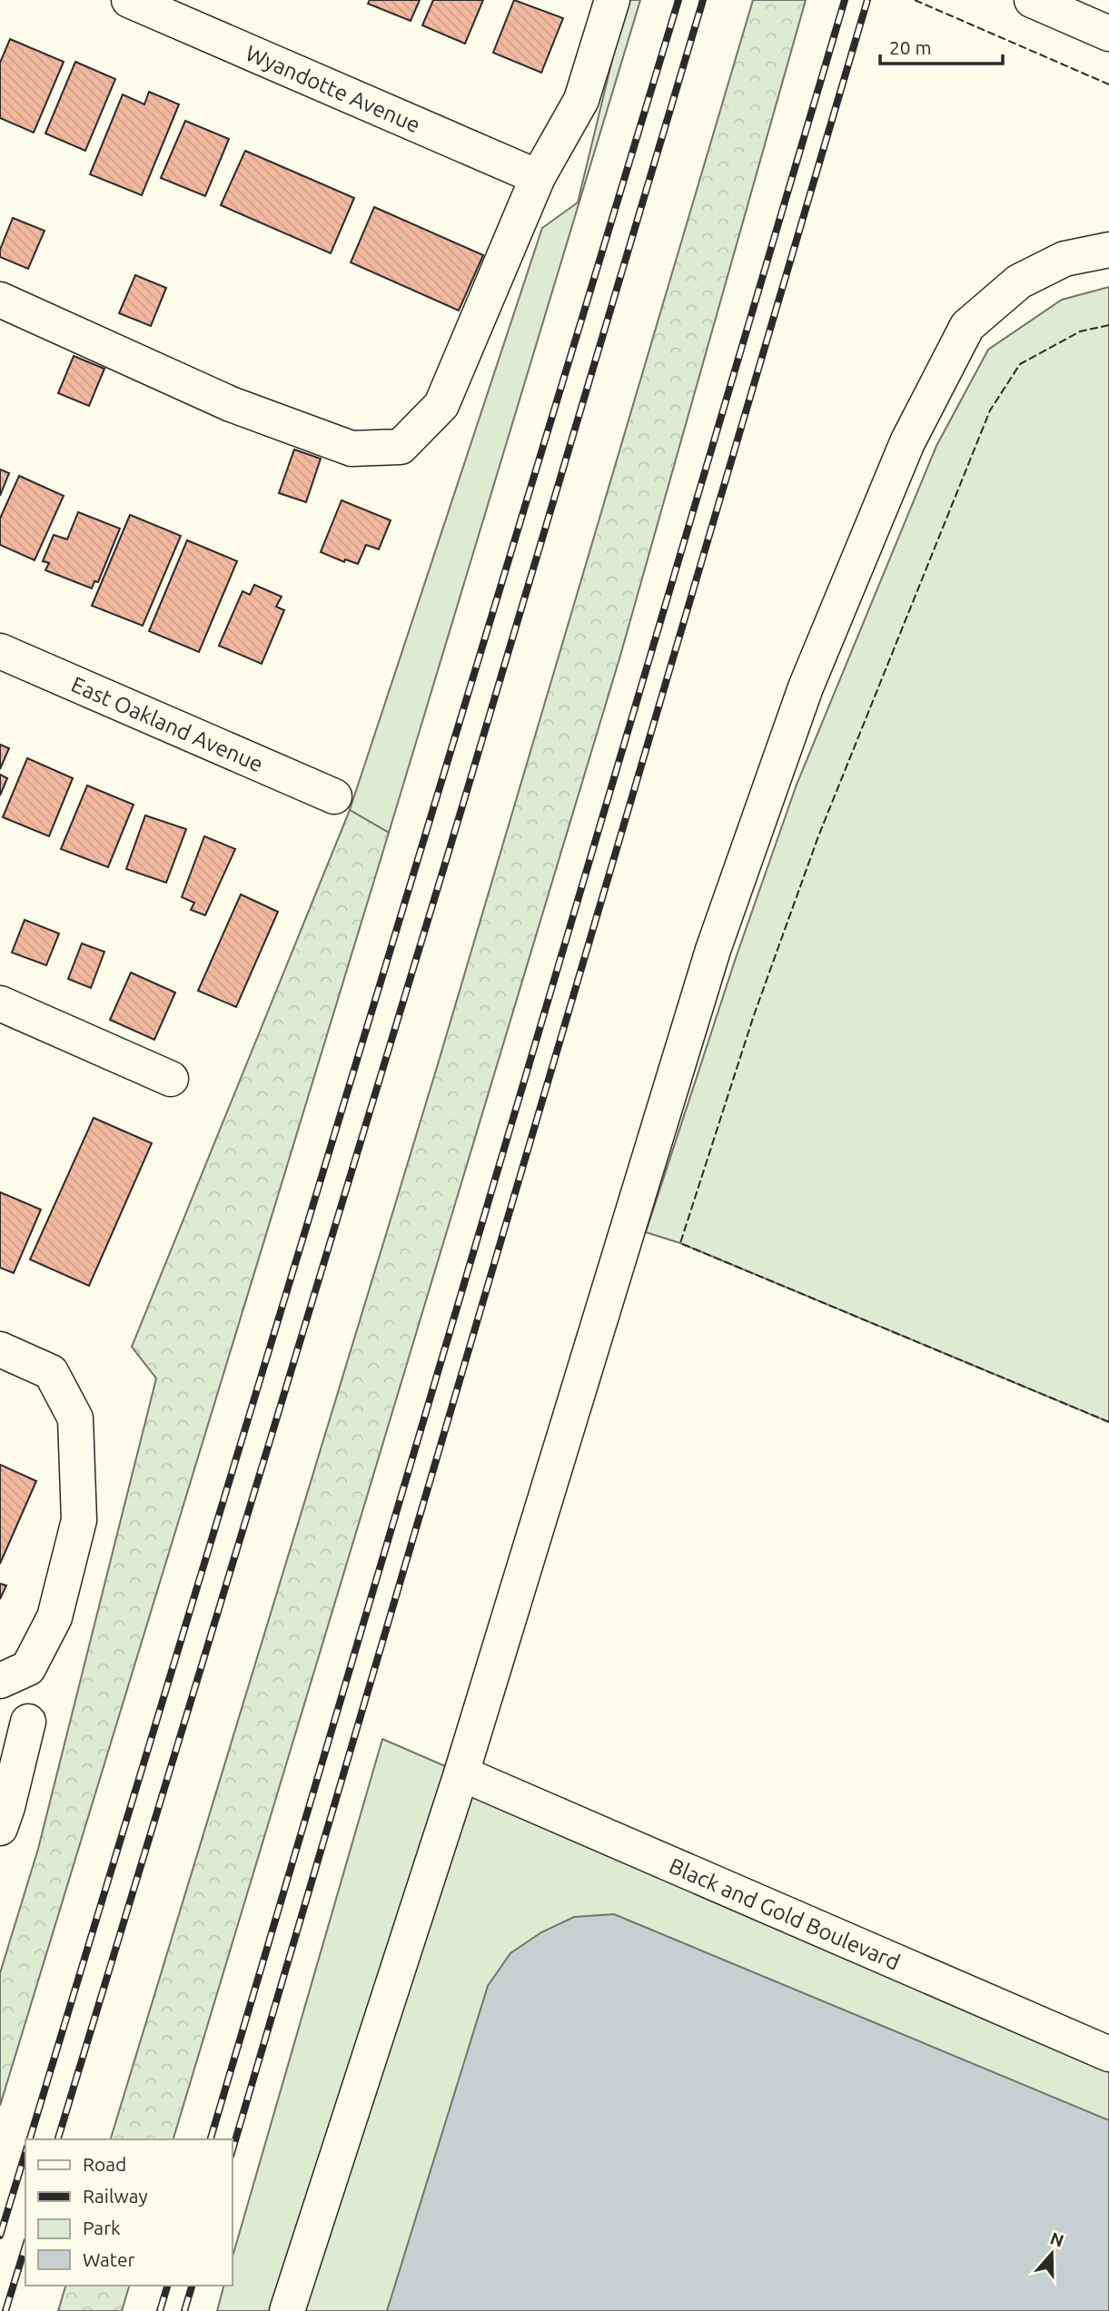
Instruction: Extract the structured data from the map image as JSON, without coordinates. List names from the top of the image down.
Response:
{
  "streets": {
    "street": ["Wyandotte Avenue", "East Oakland Avenue", "Black and Gold Boulevard"]
  },
  "legend": [
    "Road",
    "Railway",
    "Park",
    "Water"
  ],
  "scale_bar": "20 m",
  "north": "top"
}
